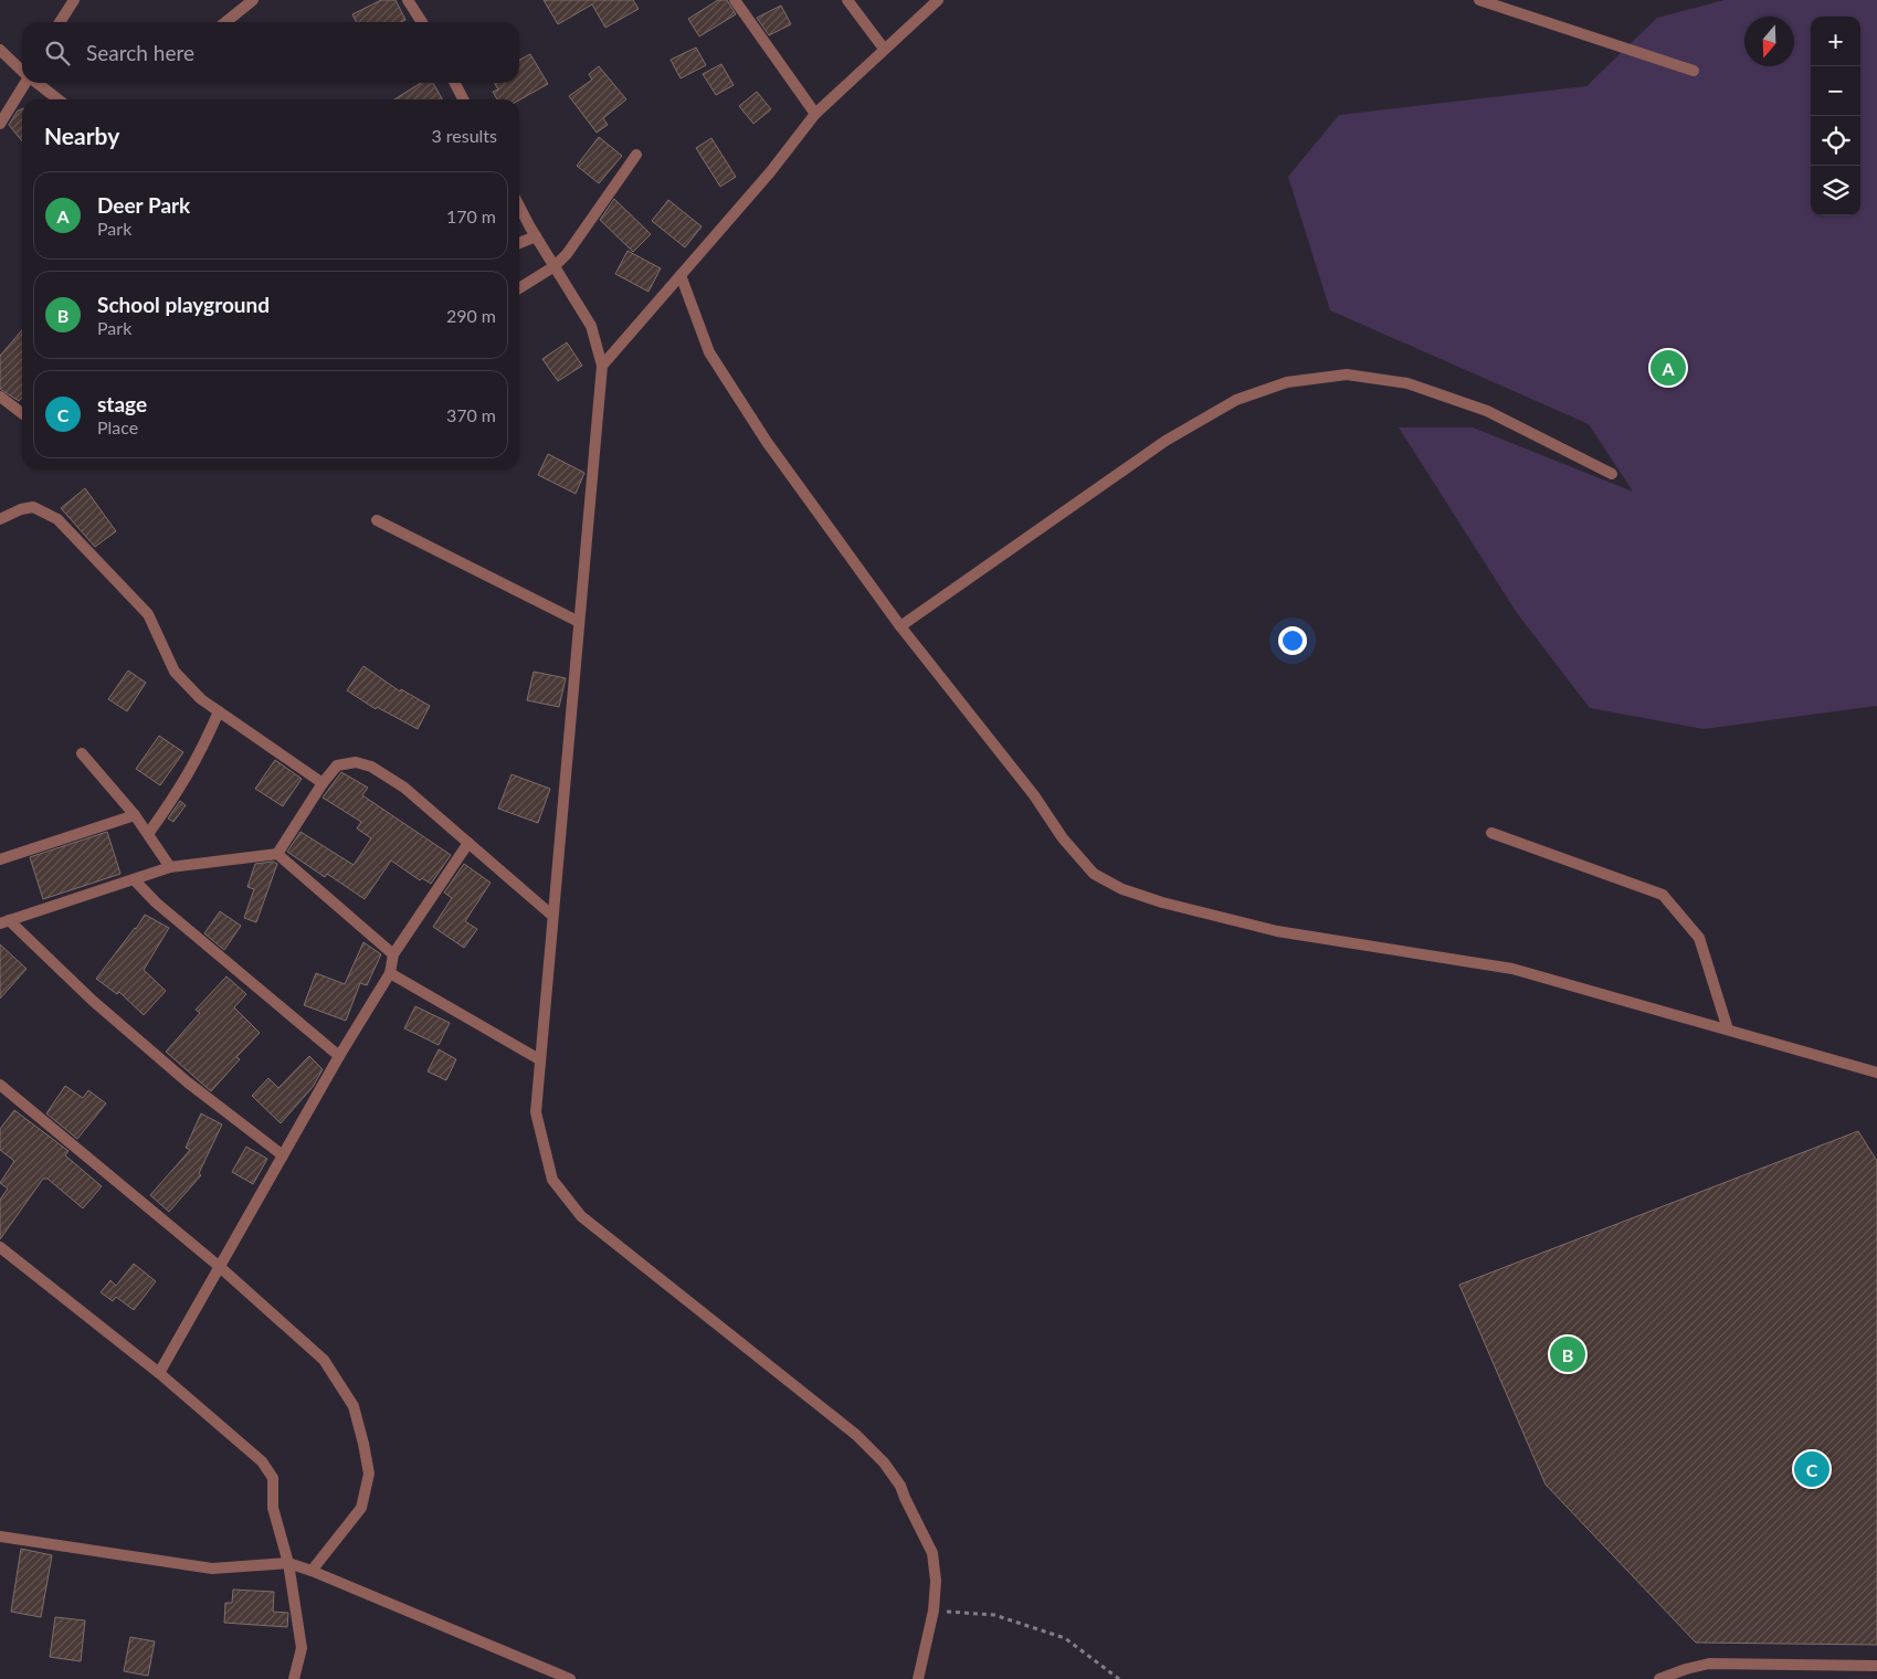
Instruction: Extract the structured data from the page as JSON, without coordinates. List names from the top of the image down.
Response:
{
  "north": "bottom",
  "page": {
    "map_buttons": ["+", "−"],
    "search": "Search here",
    "heading": ["Nearby", "3 results"],
    "list": [
      {
        "mark": "A",
        "name": "Deer Park",
        "note": "Park",
        "value": "170 m"
      },
      {
        "mark": "B",
        "name": "School playground",
        "note": "Park",
        "value": "290 m"
      },
      {
        "mark": "C",
        "name": "stage",
        "note": "Place",
        "value": "370 m"
      }
    ],
    "pins": ["A", "B", "C"]
  }
}
